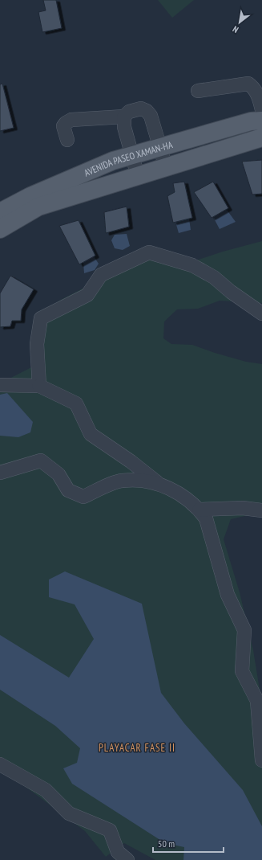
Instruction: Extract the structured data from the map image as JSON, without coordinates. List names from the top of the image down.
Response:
{
  "streets": {
    "main road": ["AVENIDA PASEO XAMAN-HA"]
  },
  "districts": ["PLAYACAR FASE II"],
  "scale_bar": "50 m",
  "north": "bottom left"
}
